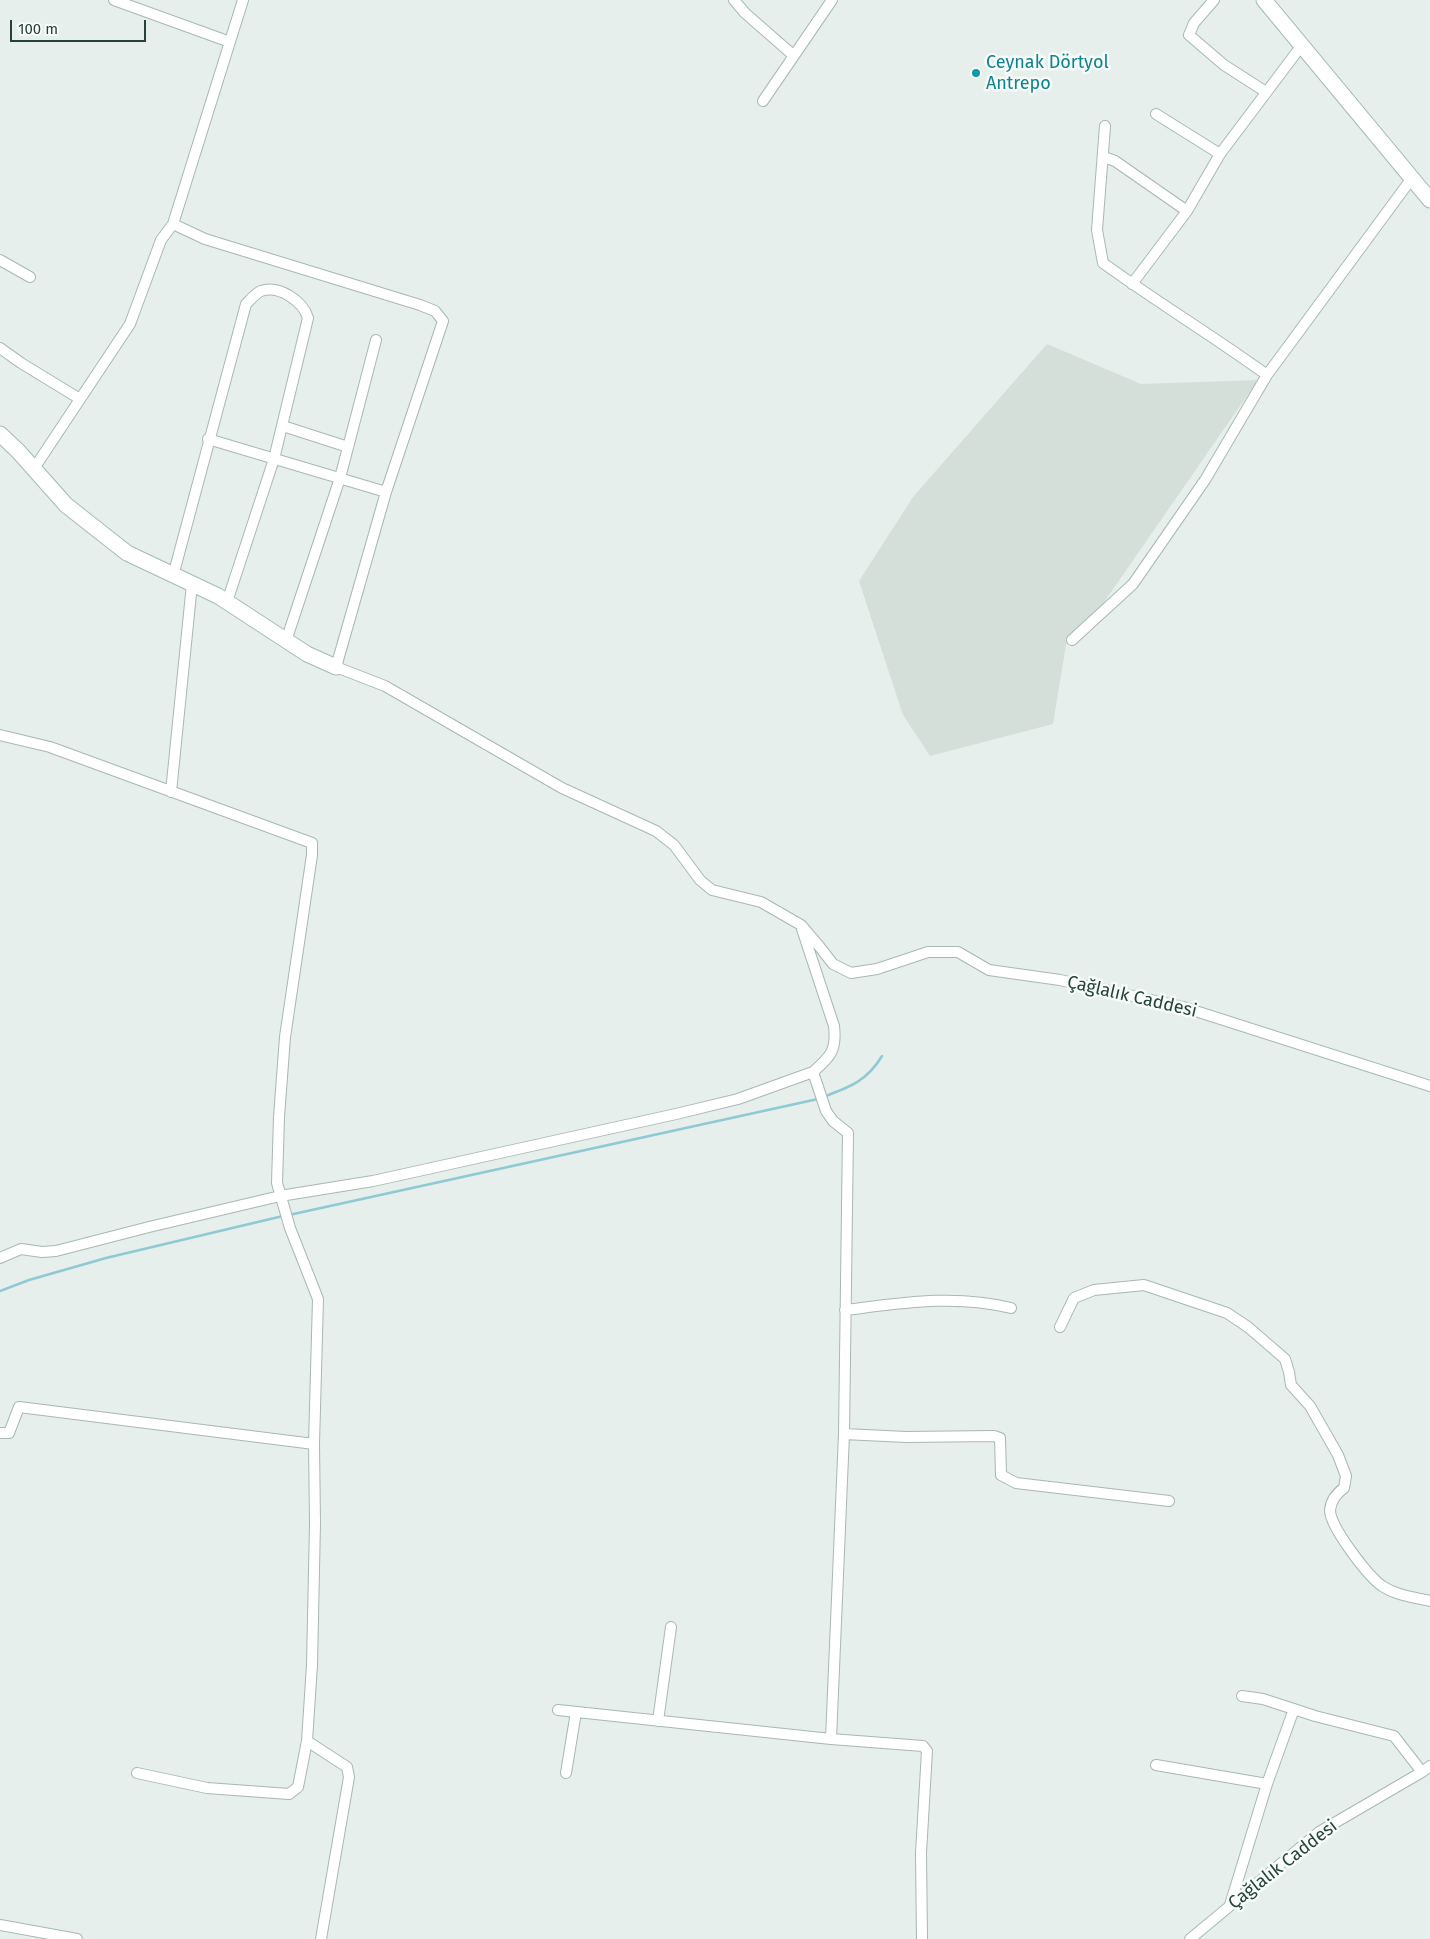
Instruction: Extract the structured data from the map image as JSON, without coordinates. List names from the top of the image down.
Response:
{
  "streets": {
    "street": ["Çağlalık Caddesi"]
  },
  "places": ["Ceynak Dörtyol Antrepo"],
  "scale_bar": "100 m"
}
